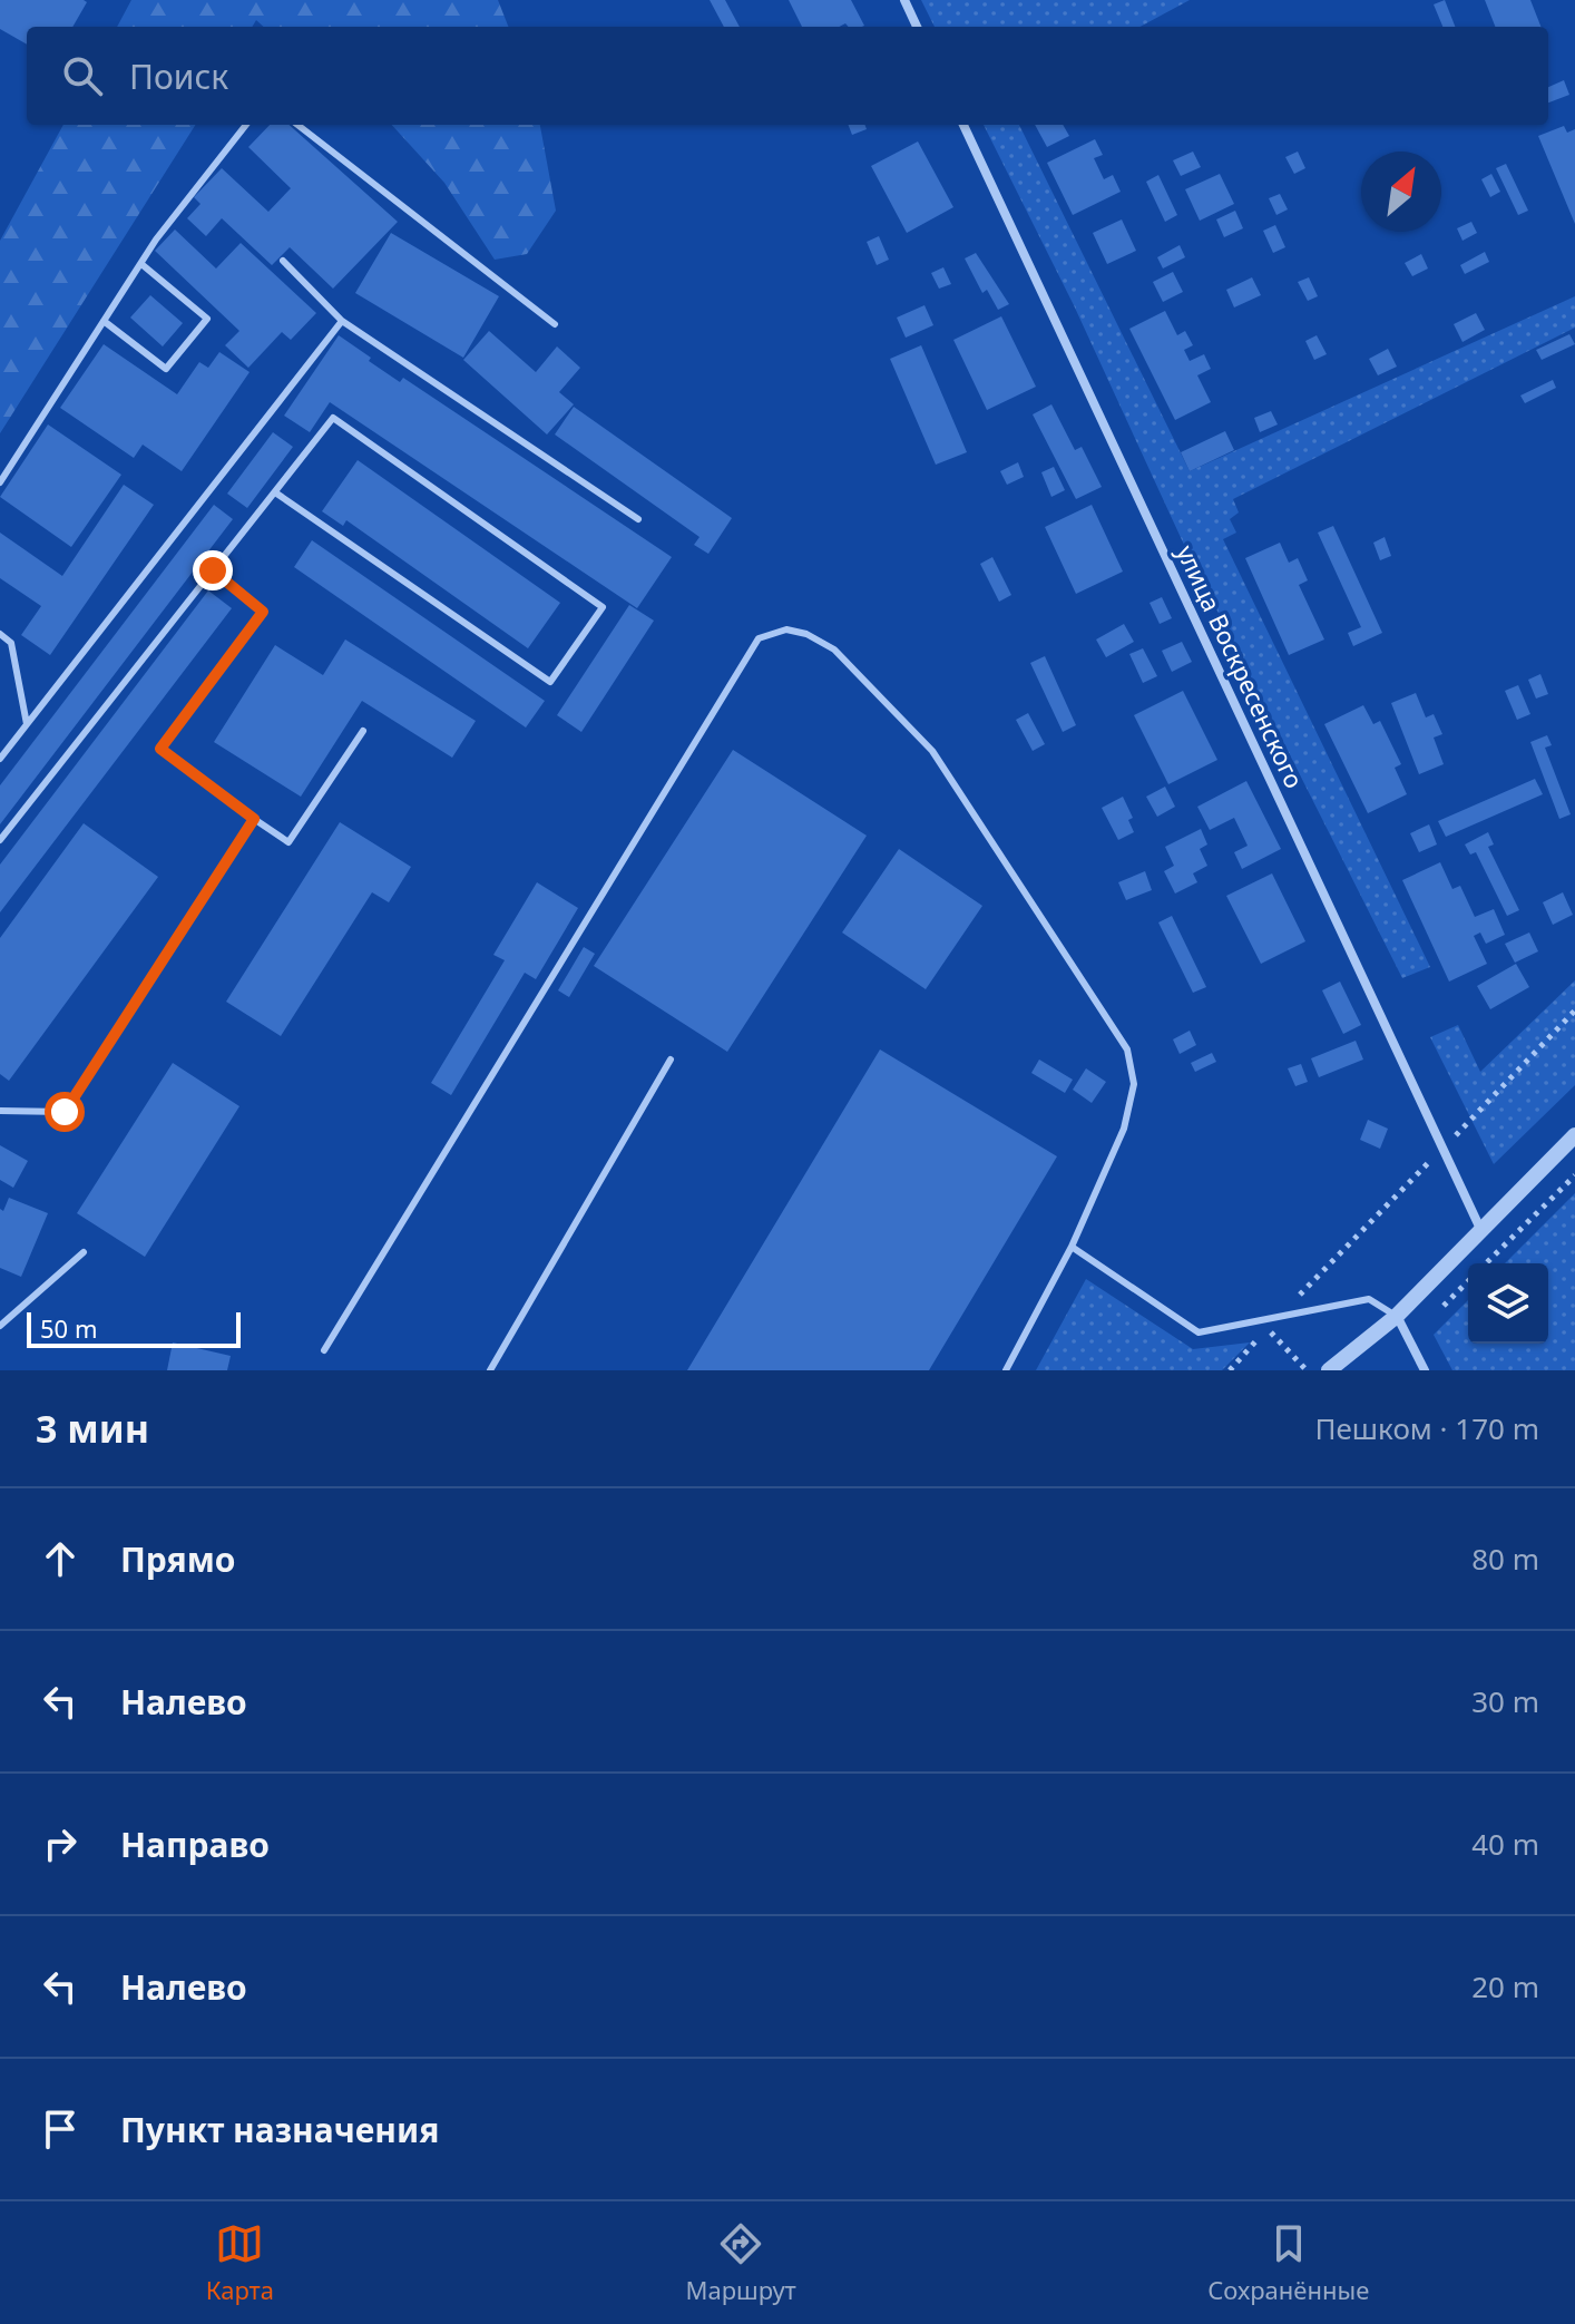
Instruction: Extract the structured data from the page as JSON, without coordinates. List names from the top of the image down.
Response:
{
  "streets": {
    "street": ["улица Воскресенского"]
  },
  "scale_bar": "50 m",
  "north": "top right",
  "page": {
    "search": "Поиск",
    "scale": "50 m",
    "heading": ["3 мин", "Пешком · 170 m"],
    "list": [
      ["Прямо", "80 m"],
      ["Налево", "30 m"],
      ["Направо", "40 m"],
      ["Налево", "20 m"],
      "Пункт назначения"
    ],
    "nav": ["Карта", "Маршрут", "Сохранённые"]
  }
}
